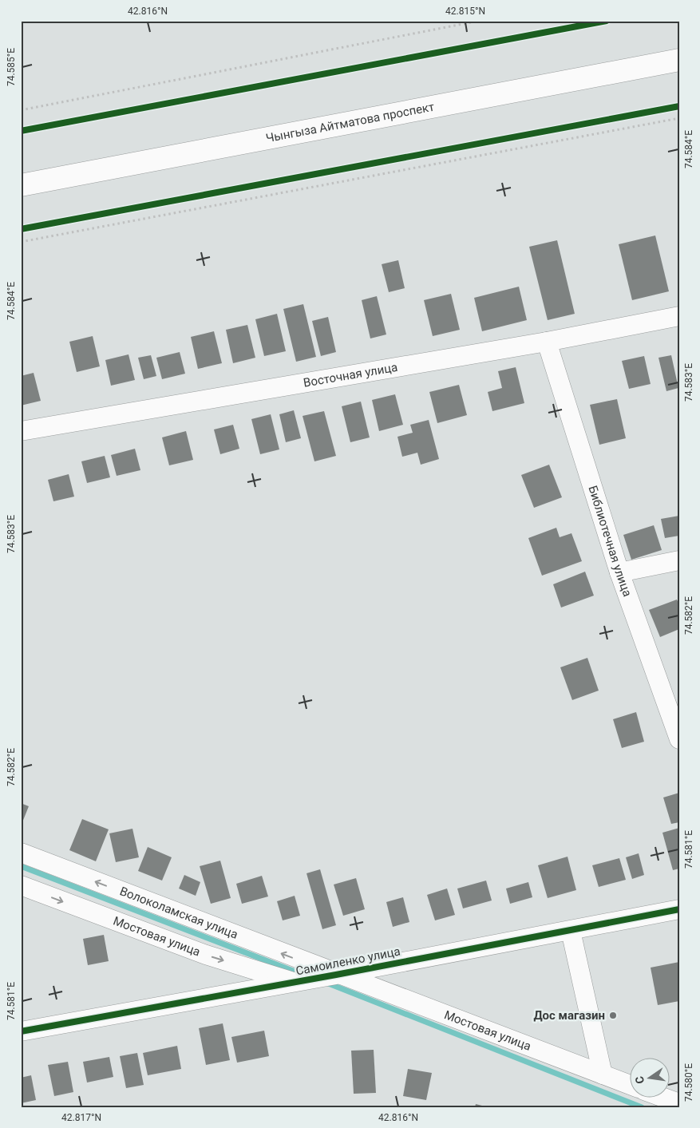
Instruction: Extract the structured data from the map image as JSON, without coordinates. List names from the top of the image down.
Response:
{
  "streets": {
    "main road": ["Чынгыза Айтматова проспект"],
    "street": [
      "Восточная улица",
      "Библиотечная улица",
      "Волоколамская улица",
      "Мостовая улица",
      "Самоиленко улица"
    ]
  },
  "crossings": [
    ["Восточная улица", "Библиотечная улица"],
    ["Волоколамская улица", "Мостовая улица"],
    ["Волоколамская улица", "Самоиленко улица"],
    ["Мостовая улица", "Самоиленко улица"]
  ],
  "one_way": ["Волоколамская улица", "Мостовая улица"],
  "places": ["Дос магазин"],
  "north": "left",
  "coordinates": [
    "42.816°N",
    "42.815°N",
    "74.585°E",
    "74.584°E",
    "74.583°E",
    "74.582°E",
    "74.581°E",
    "74.580°E",
    "42.817°N"
  ]
}
